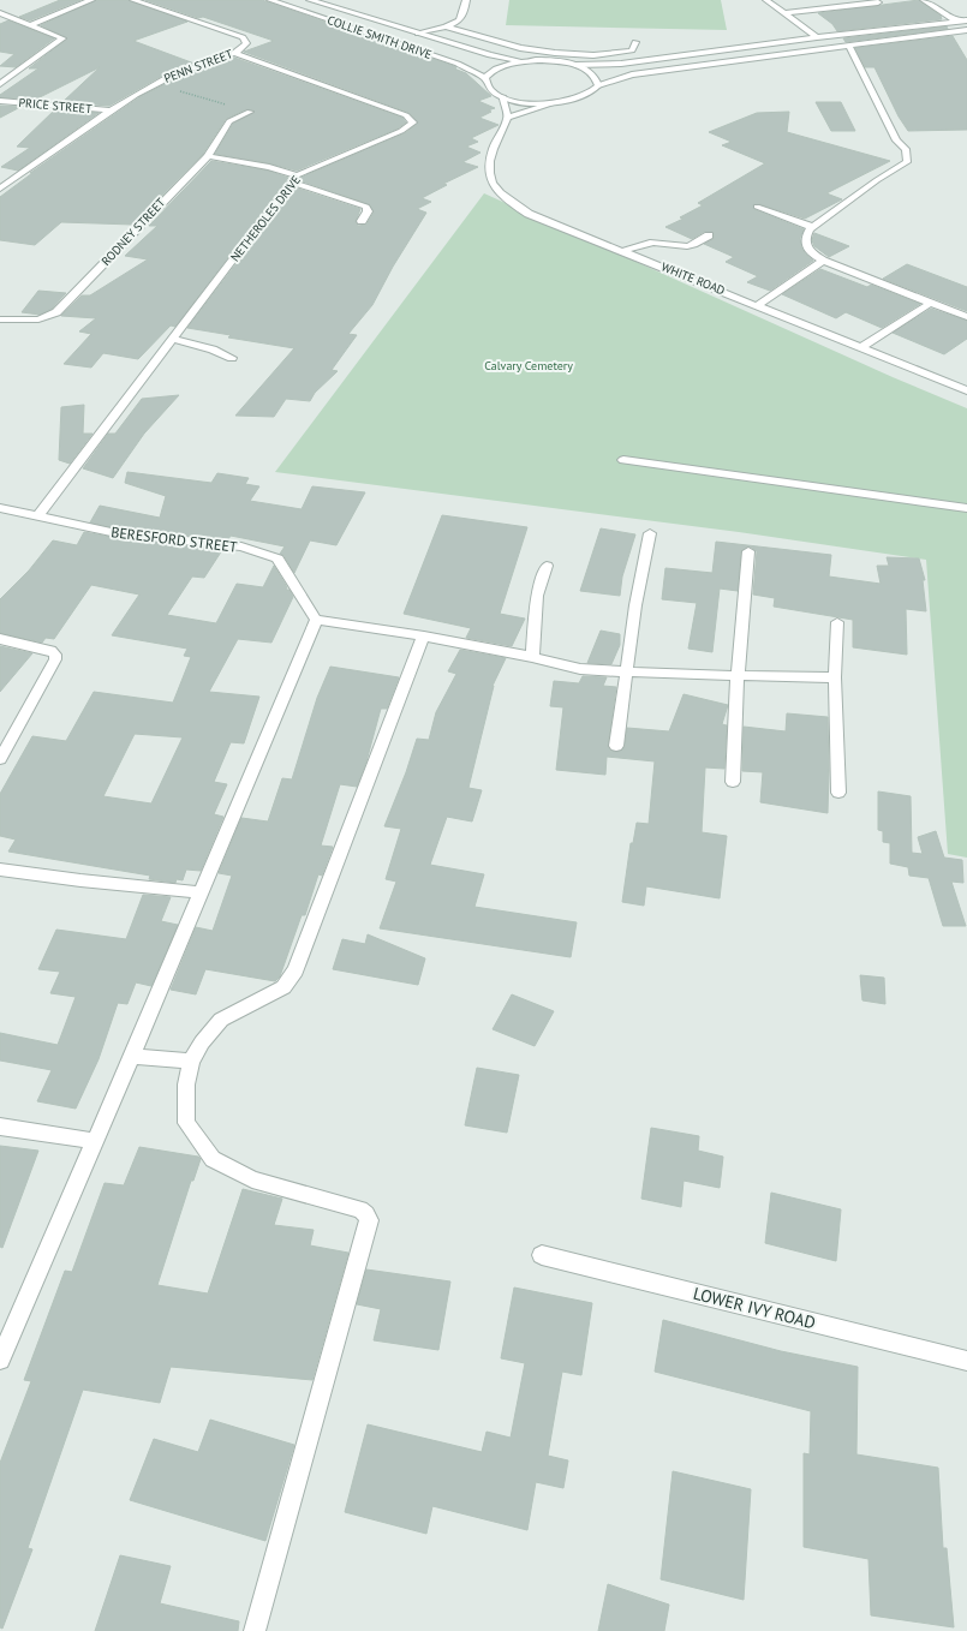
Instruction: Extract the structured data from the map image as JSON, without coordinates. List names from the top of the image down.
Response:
{
  "streets": {
    "street": [
      "COLLIE SMITH DRIVE",
      "PENN STREET",
      "PRICE STREET",
      "NETHEROLES DRIVE",
      "RODNEY STREET",
      "WHITE ROAD",
      "BERESFORD STREET",
      "LOWER IVY ROAD"
    ]
  },
  "crossings": [
    ["PENN STREET", "PRICE STREET"],
    ["PENN STREET", "NETHEROLES DRIVE"],
    ["NETHEROLES DRIVE", "BERESFORD STREET"]
  ],
  "parks": ["Calvary Cemetery"]
}
